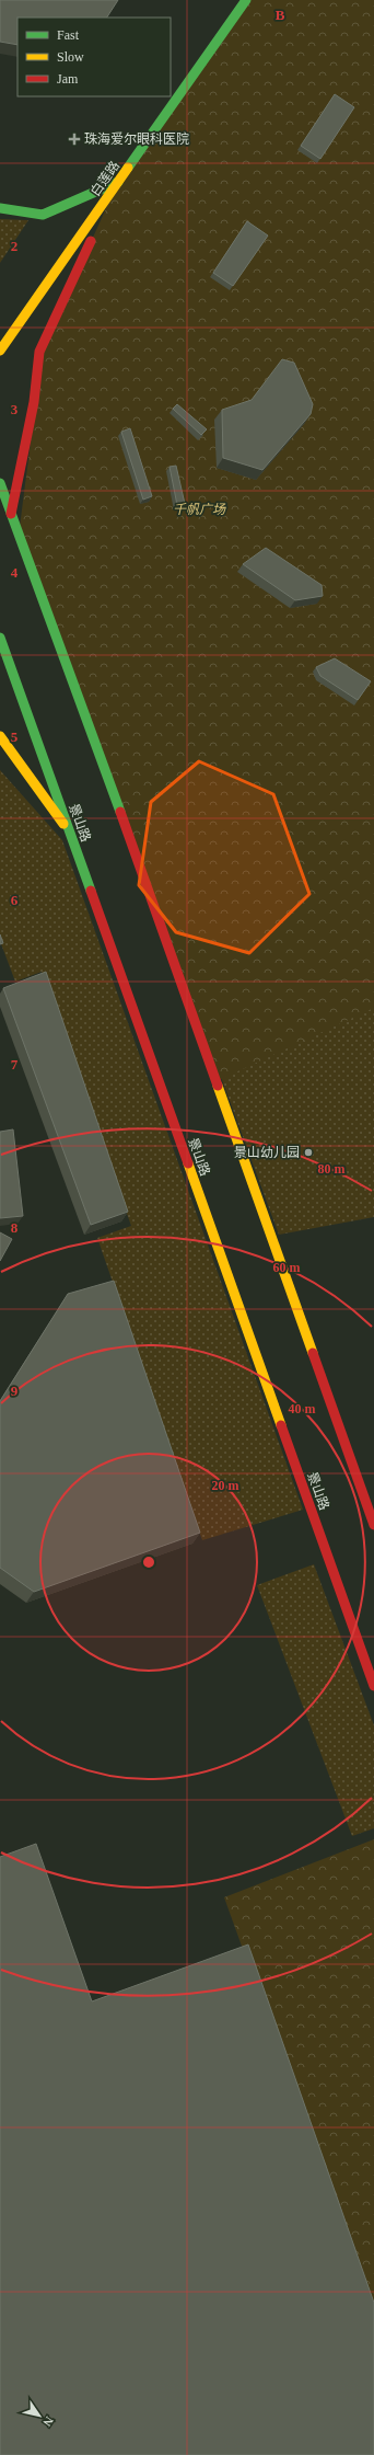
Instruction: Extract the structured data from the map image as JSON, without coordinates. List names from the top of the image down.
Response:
{
  "streets": {
    "main road": ["白莲路", "景山路"]
  },
  "parks": ["千帆广场"],
  "places": {
    "health": ["珠海爱尔眼科医院"],
    "other": ["景山幼儿园"]
  },
  "legend": ["Fast", "Slow", "Jam"],
  "north": "bottom right",
  "grid": {
    "columns": ["B"],
    "rows": [
      "2",
      "3",
      "4",
      "5",
      "6",
      "7",
      "8",
      "9"
    ]
  },
  "rings": [
    "80 m",
    "60 m",
    "40 m",
    "20 m"
  ]
}
